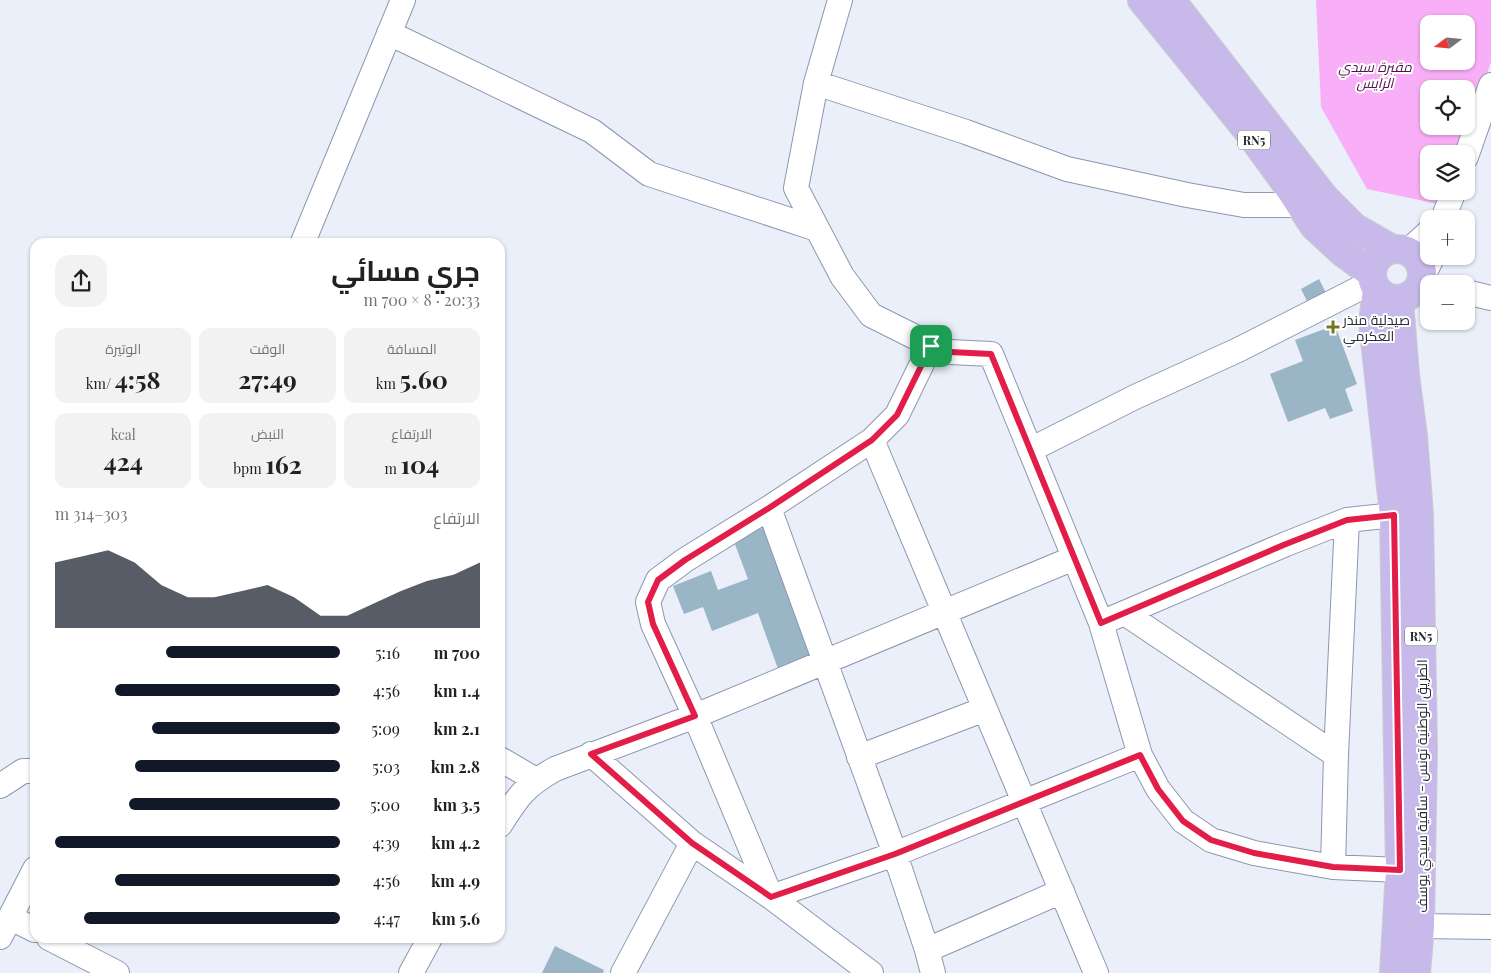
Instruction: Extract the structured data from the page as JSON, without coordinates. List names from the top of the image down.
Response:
{
  "streets": {
    "main road": ["RN5", "الطريق الوطنية تونس - ساقية سيدي يوسف"]
  },
  "crossings": [
    ["RN5", "الطريق الوطنية تونس - ساقية سيدي يوسف"]
  ],
  "parks": ["مقبرة سيدي الرايس"],
  "places": {
    "health": ["صيدلية منذر العكرمي"]
  },
  "north": "left",
  "page": {
    "map_buttons": ["+", "−"],
    "heading": ["جري مسائي", "20:33 · 8 × 700 m"],
    "stats": [
      ["المسافة", "5.60 km"],
      ["الوقت", "27:49"],
      ["الوتيرة", "4:58 /km"],
      ["الارتفاع", "104 m"],
      ["النبض", "162 bpm"],
      ["kcal", "424"]
    ],
    "chart": ["الارتفاع", "303–314 m"],
    "list": [
      {
        "name": "700 m",
        "note": "5:16"
      },
      {
        "name": "1.4 km",
        "note": "4:56"
      },
      {
        "name": "2.1 km",
        "note": "5:09"
      },
      {
        "name": "2.8 km",
        "note": "5:03"
      },
      {
        "name": "3.5 km",
        "note": "5:00"
      },
      {
        "name": "4.2 km",
        "note": "4:39"
      },
      {
        "name": "4.9 km",
        "note": "4:56"
      },
      {
        "name": "5.6 km",
        "note": "4:47"
      }
    ]
  }
}
